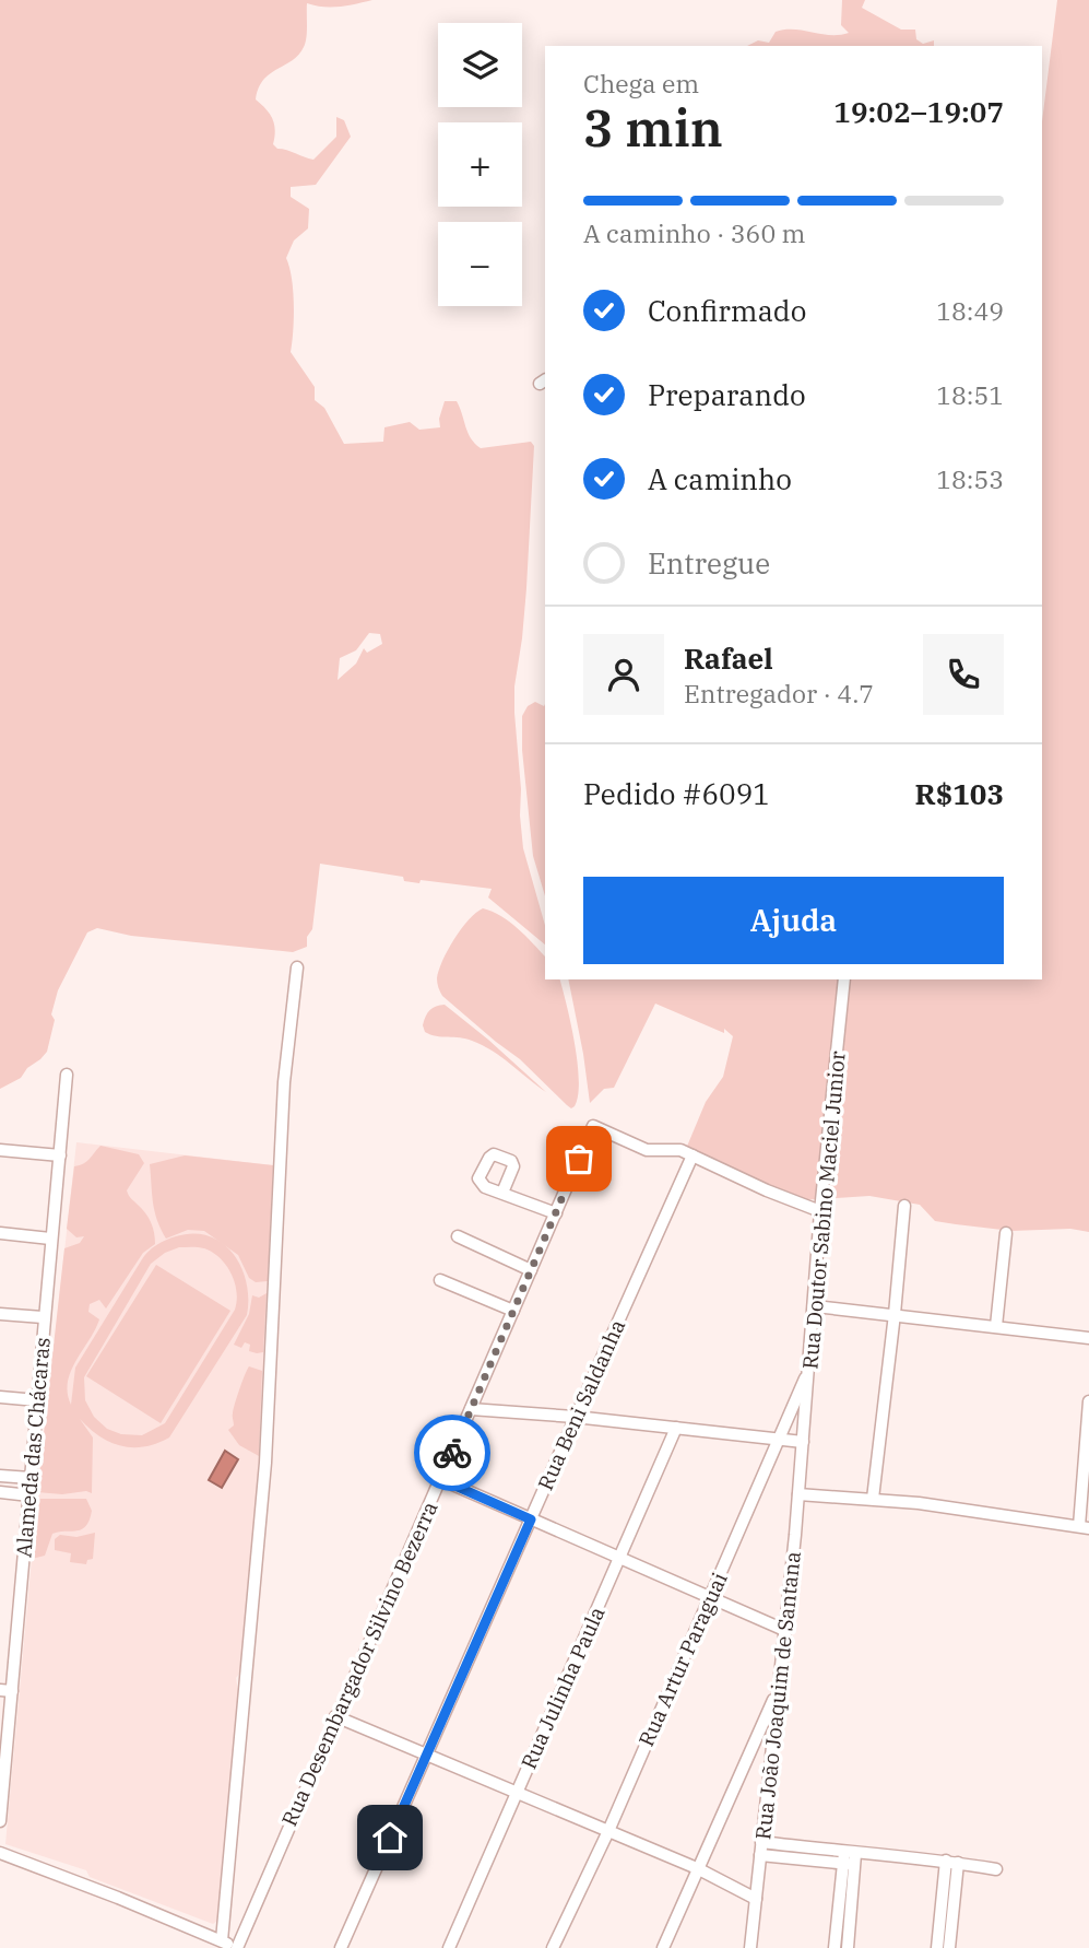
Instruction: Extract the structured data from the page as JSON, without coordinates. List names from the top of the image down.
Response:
{
  "streets": {
    "street": [
      "Rua Doutor Sabino Maciel Junior",
      "Rua Beni Saldanha",
      "Alameda das Chácaras",
      "Rua Artur Paraguai",
      "Rua Desembargador Silvino Bezerra",
      "Rua Julinha Paula",
      "Rua João Joaquim de Santana"
    ]
  },
  "crossings": [
    ["Rua Doutor Sabino Maciel Junior", "Rua Artur Paraguai"],
    ["Rua Doutor Sabino Maciel Junior", "Rua João Joaquim de Santana"],
    ["Rua Beni Saldanha", "Rua Desembargador Silvino Bezerra"]
  ],
  "page": {
    "map_buttons": ["+", "−"],
    "heading": ["3 min", "Chega em", "19:02–19:07"],
    "panel": [
      "Rafael",
      "Entregador · 4.7",
      "Pedido #6091",
      "R$103"
    ],
    "bar": "A caminho · 360 m",
    "list": [
      ["Confirmado", "18:49"],
      ["Preparando", "18:51"],
      ["A caminho", "18:53"],
      "Entregue"
    ],
    "buttons": "Ajuda"
  }
}
